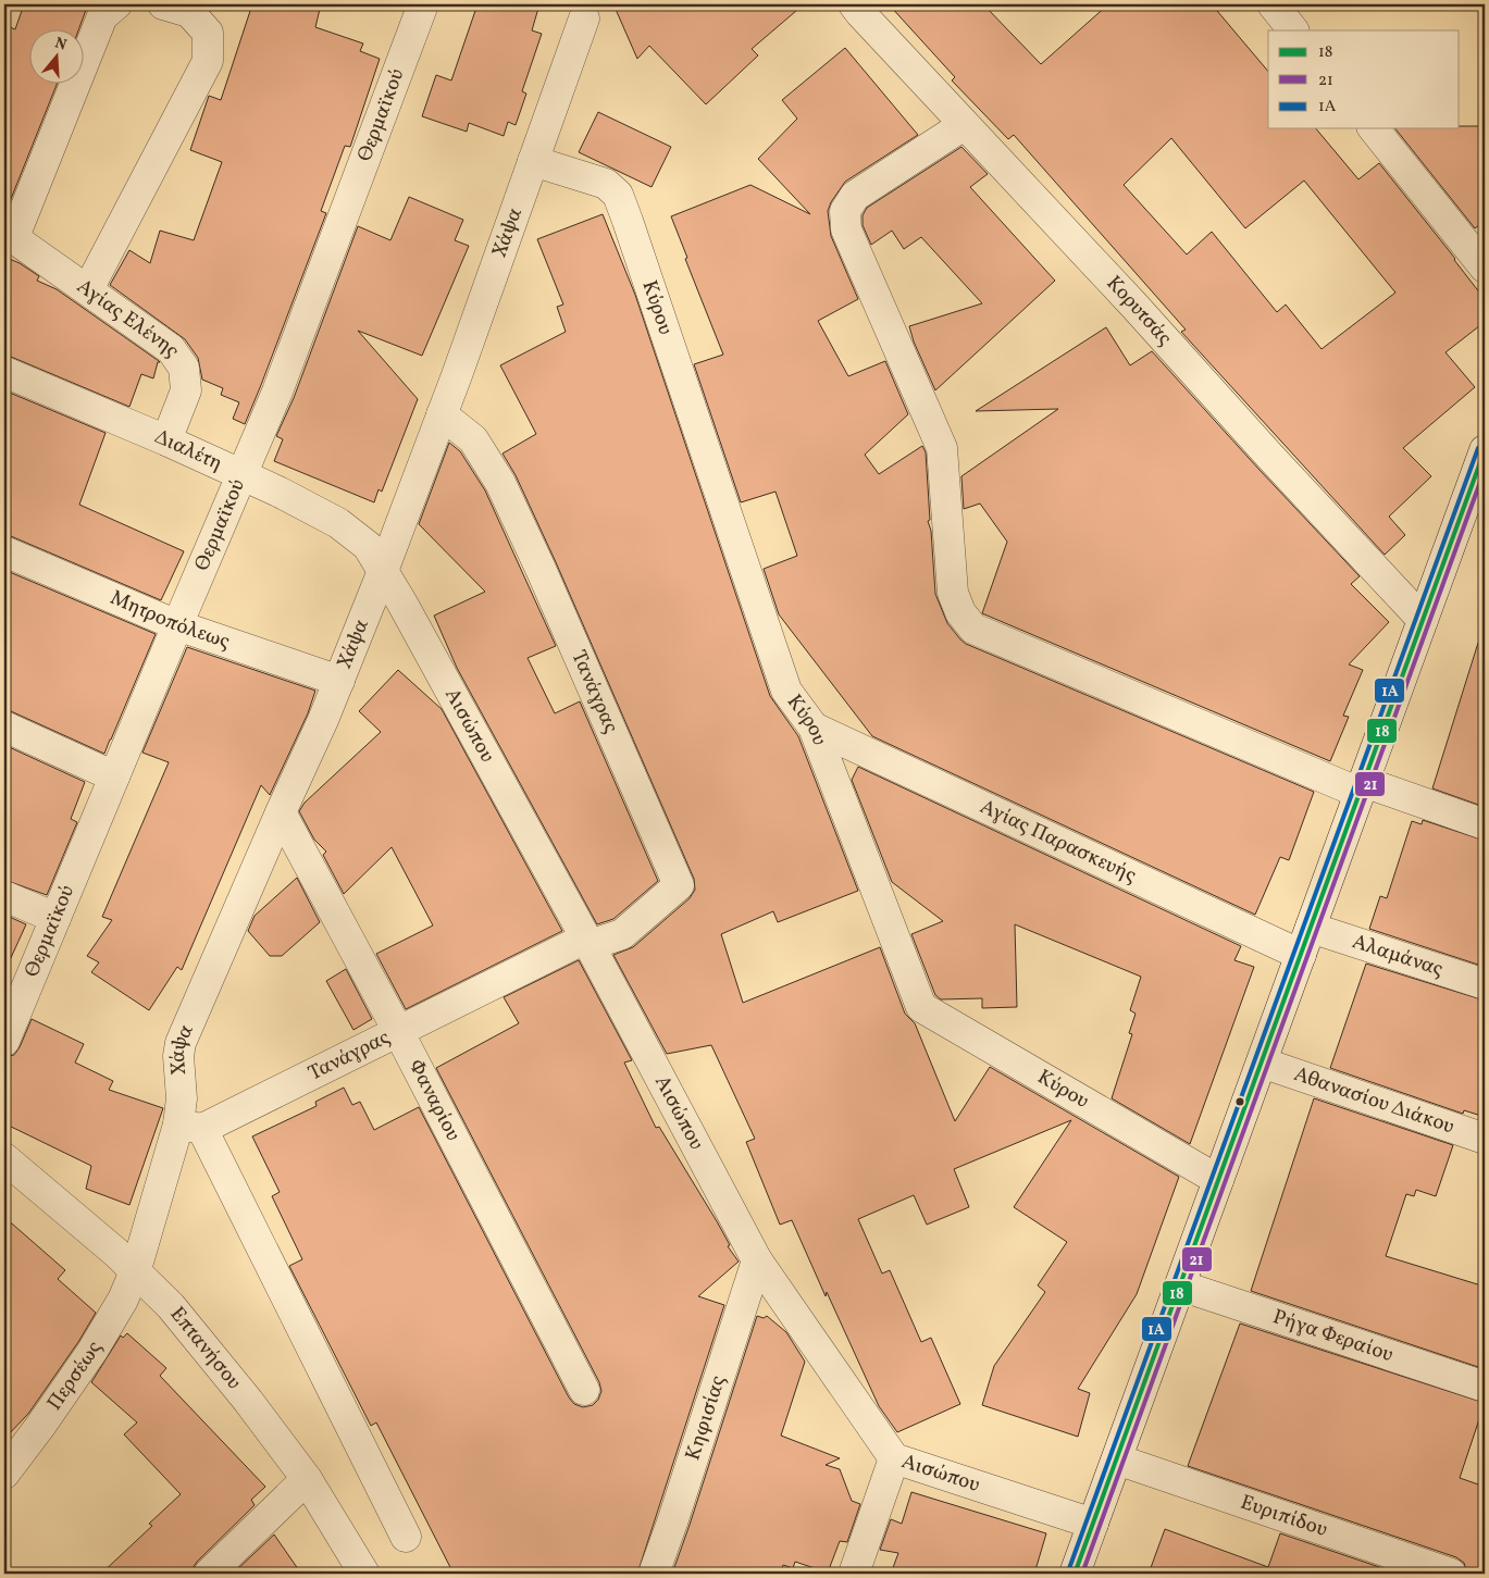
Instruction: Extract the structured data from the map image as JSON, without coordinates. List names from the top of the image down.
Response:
{
  "streets": {
    "street": [
      "Θερμαϊκού",
      "Χάψα",
      "Κύρου",
      "Κορυτσάς",
      "Αγίας Ελένης",
      "Διαλέτη",
      "Μητροπόλεως",
      "Τανάγρας",
      "Αισώπου",
      "Αγίας Παρασκευής",
      "Αλαμάνας",
      "Φαναρίου",
      "Αθανασίου Διάκου",
      "Ρήγα Φεραίου",
      "Επτανήσου",
      "Περσέως",
      "Κηφισίας",
      "Ευριπίδου"
    ]
  },
  "crossings": [
    ["Θερμαϊκού", "Διαλέτη"],
    ["Θερμαϊκού", "Μητροπόλεως"],
    ["Χάψα", "Κύρου"],
    ["Χάψα", "Διαλέτη"],
    ["Χάψα", "Μητροπόλεως"],
    ["Χάψα", "Τανάγρας"],
    ["Χάψα", "Αισώπου"],
    ["Χάψα", "Φαναρίου"],
    ["Χάψα", "Επτανήσου"],
    ["Χάψα", "Περσέως"],
    ["Κύρου", "Αγίας Παρασκευής"],
    ["Αγίας Ελένης", "Διαλέτη"],
    ["Διαλέτη", "Αισώπου"],
    ["Τανάγρας", "Αισώπου"],
    ["Τανάγρας", "Φαναρίου"],
    ["Αισώπου", "Κηφισίας"],
    ["Αγίας Παρασκευής", "Αλαμάνας"],
    ["Επτανήσου", "Περσέως"]
  ],
  "lines": ["transit line 1Α", "transit line 18", "transit line 21"],
  "legend": ["18", "21", "1Α"],
  "north": "top"
}
